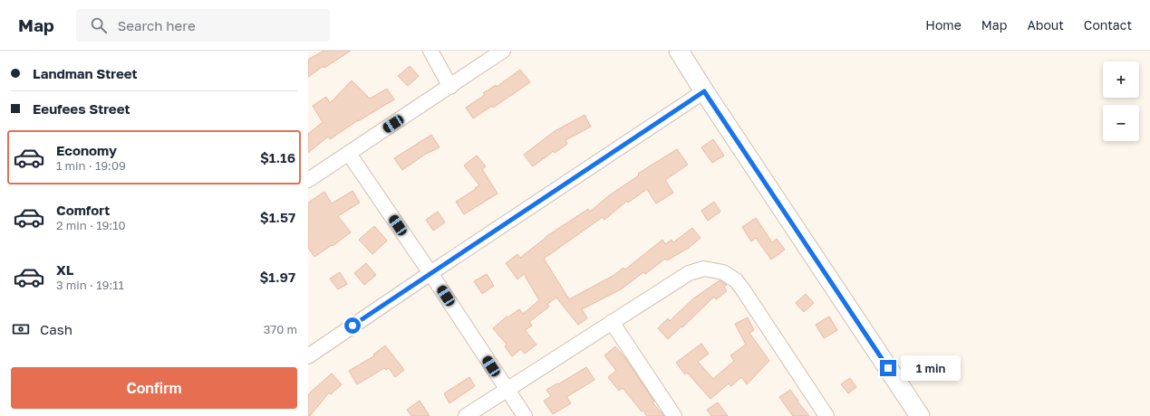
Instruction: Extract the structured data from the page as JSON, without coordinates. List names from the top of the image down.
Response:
{
  "page": {
    "header": "Map",
    "search": "Search here",
    "nav": [
      "Home",
      "Map",
      "About",
      "Contact"
    ],
    "banner": ["Landman Street", "Eeufees Street"],
    "map_buttons": ["+", "−"],
    "list": [
      {
        "name": "Economy",
        "note": "1 min · 19:09",
        "value": "$1.16"
      },
      {
        "name": "Comfort",
        "note": "2 min · 19:10",
        "value": "$1.57"
      },
      {
        "name": "XL",
        "note": "3 min · 19:11",
        "value": "$1.97"
      }
    ],
    "pay": ["Cash", "370 m"],
    "bubble": "1 min",
    "buttons": "Confirm"
  }
}
